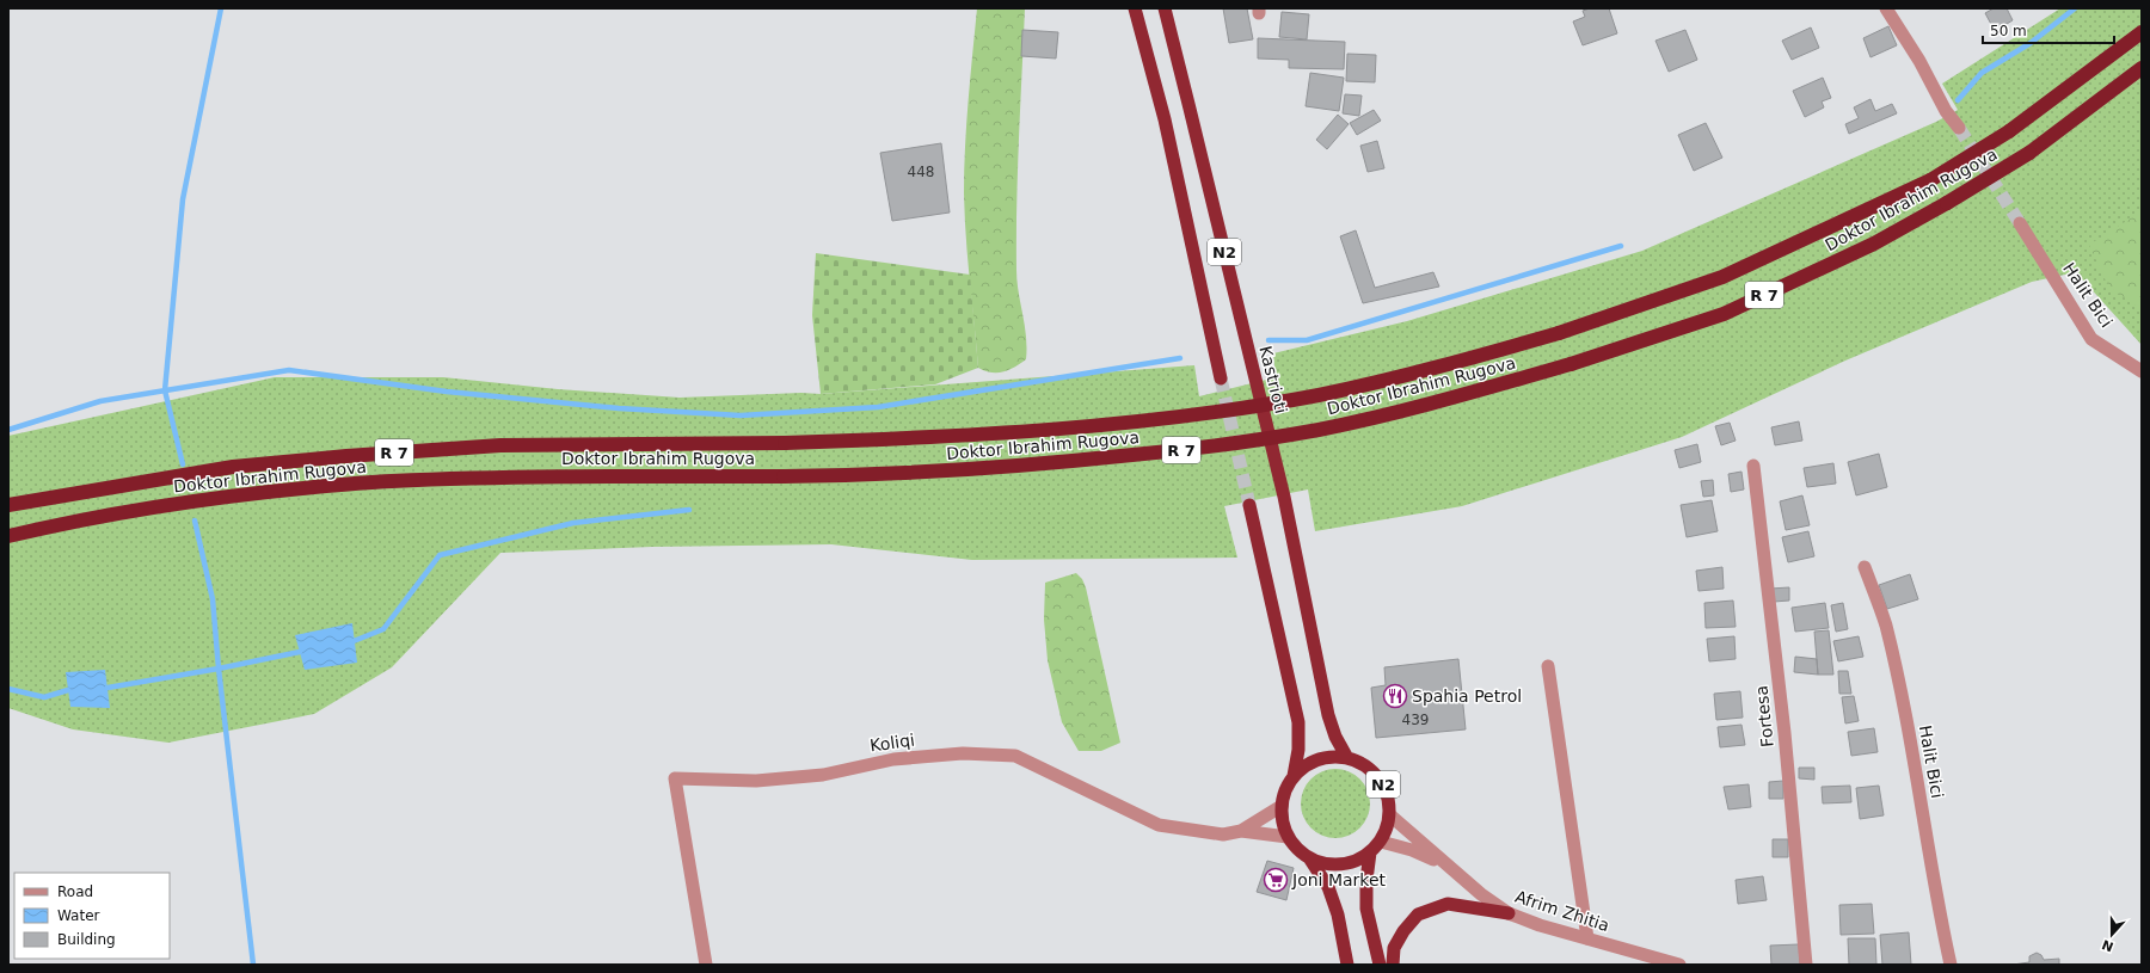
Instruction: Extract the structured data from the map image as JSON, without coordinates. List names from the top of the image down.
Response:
{
  "streets": {
    "highway": [
      "Doktor Ibrahim Rugova",
      "N2",
      "R 7",
      "Kastrioti"
    ],
    "street": [
      "Halit Bici",
      "Fortesa",
      "Koliqi",
      "Afrim Zhitia"
    ]
  },
  "crossings": [
    ["N2", "Kastrioti"],
    ["N2", "Koliqi"],
    ["N2", "Afrim Zhitia"],
    ["Kastrioti", "Koliqi"],
    ["Kastrioti", "Afrim Zhitia"],
    ["Koliqi", "Afrim Zhitia"]
  ],
  "places": {
    "restaurant": ["Spahia Petrol"],
    "supermarket": ["Joni Market"]
  },
  "house_numbers": ["448", "439"],
  "legend": ["Road", "Water", "Building"],
  "scale_bar": "50 m",
  "north": "bottom"
}
